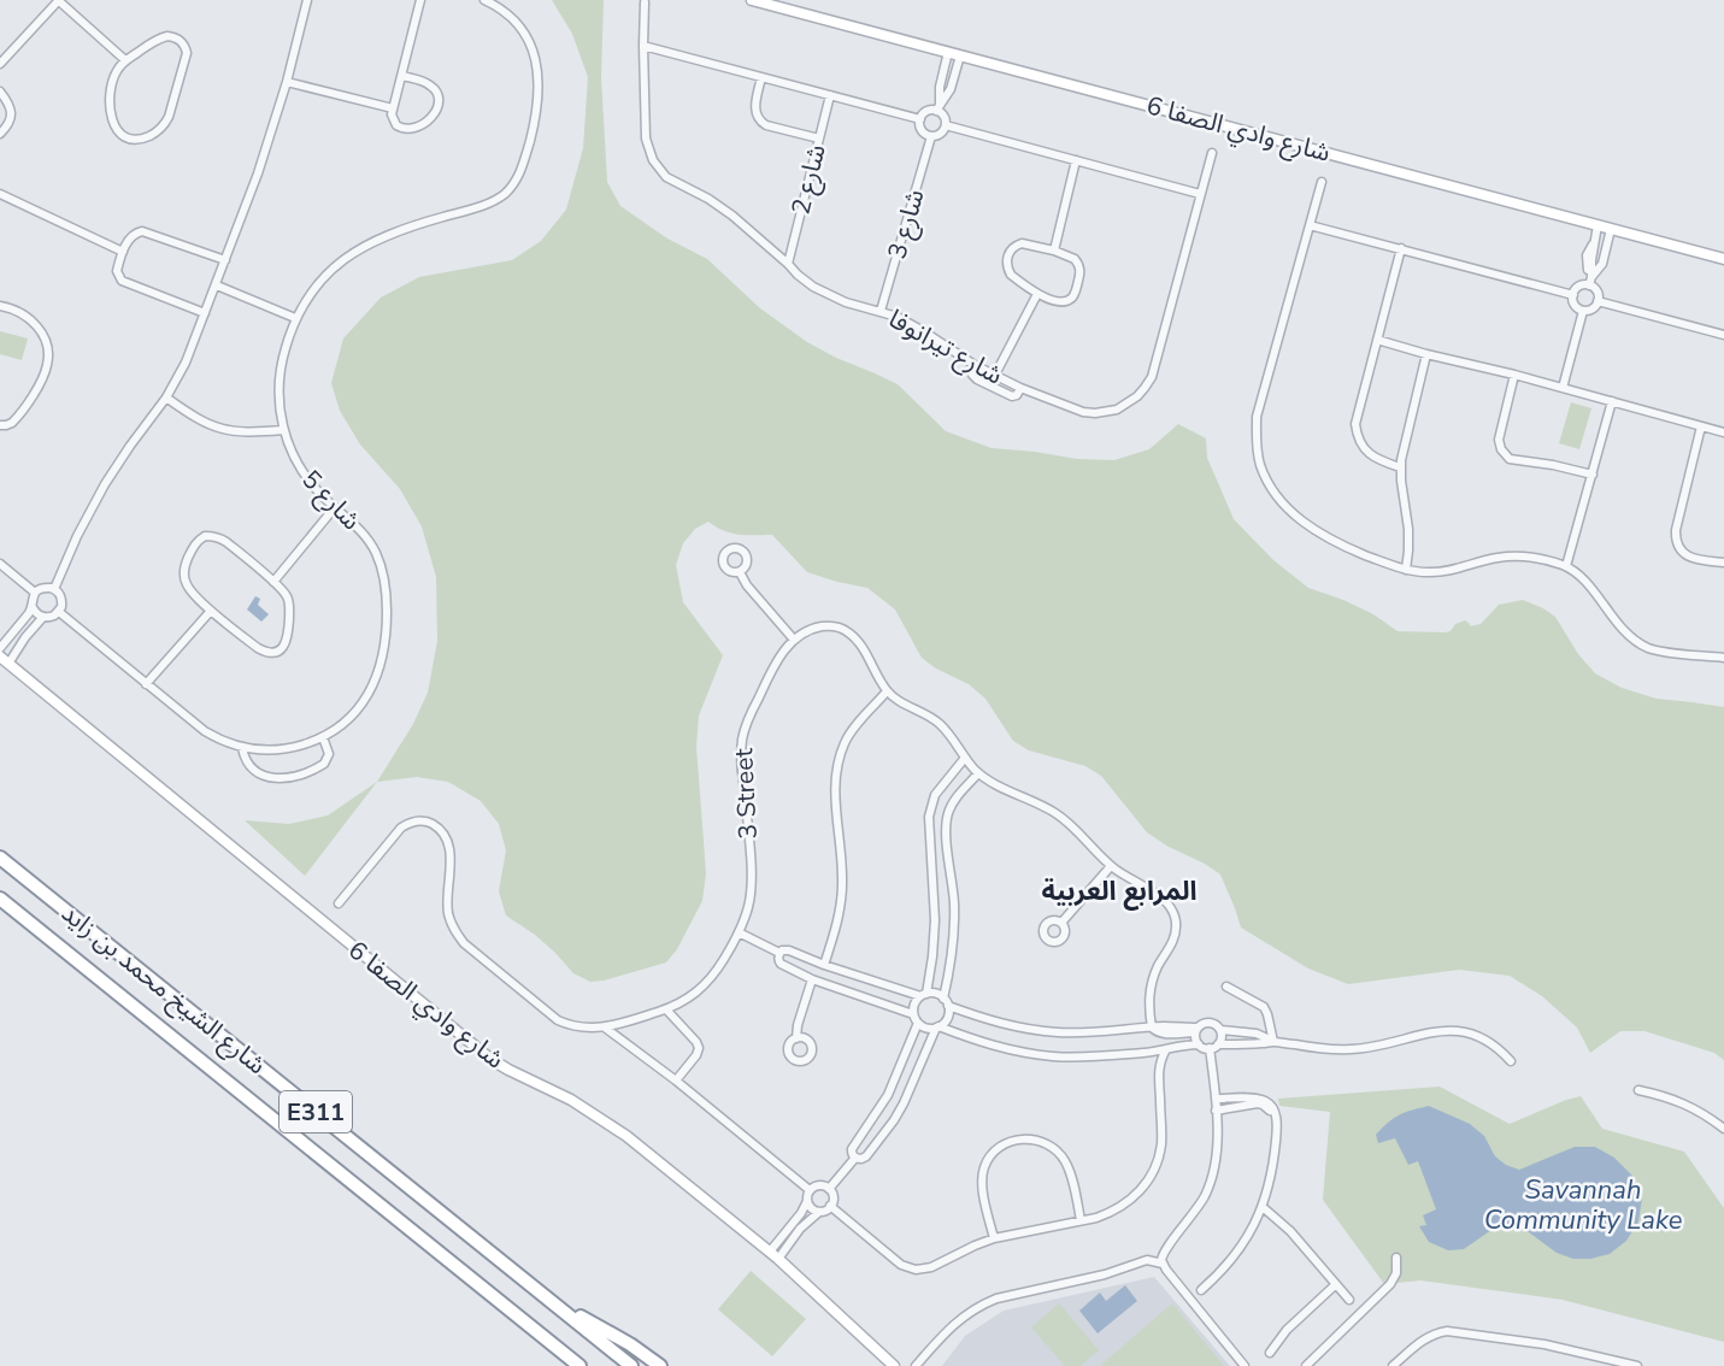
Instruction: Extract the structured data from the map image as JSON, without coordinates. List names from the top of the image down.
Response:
{
  "streets": {
    "highway": ["شارع الشيخ محمد بن زايد", "E311"],
    "main road": ["شارع وادي الصفا 6"],
    "street": [
      "شارع 2",
      "شارع 3",
      "شارع تيرانوفا",
      "شارع 5",
      "3 Street"
    ]
  },
  "crossings": [
    ["شارع 2", "شارع تيرانوفا"],
    ["شارع 3", "شارع تيرانوفا"]
  ],
  "districts": ["المرابع العربية"],
  "water": ["Savannah Community Lake"]
}
